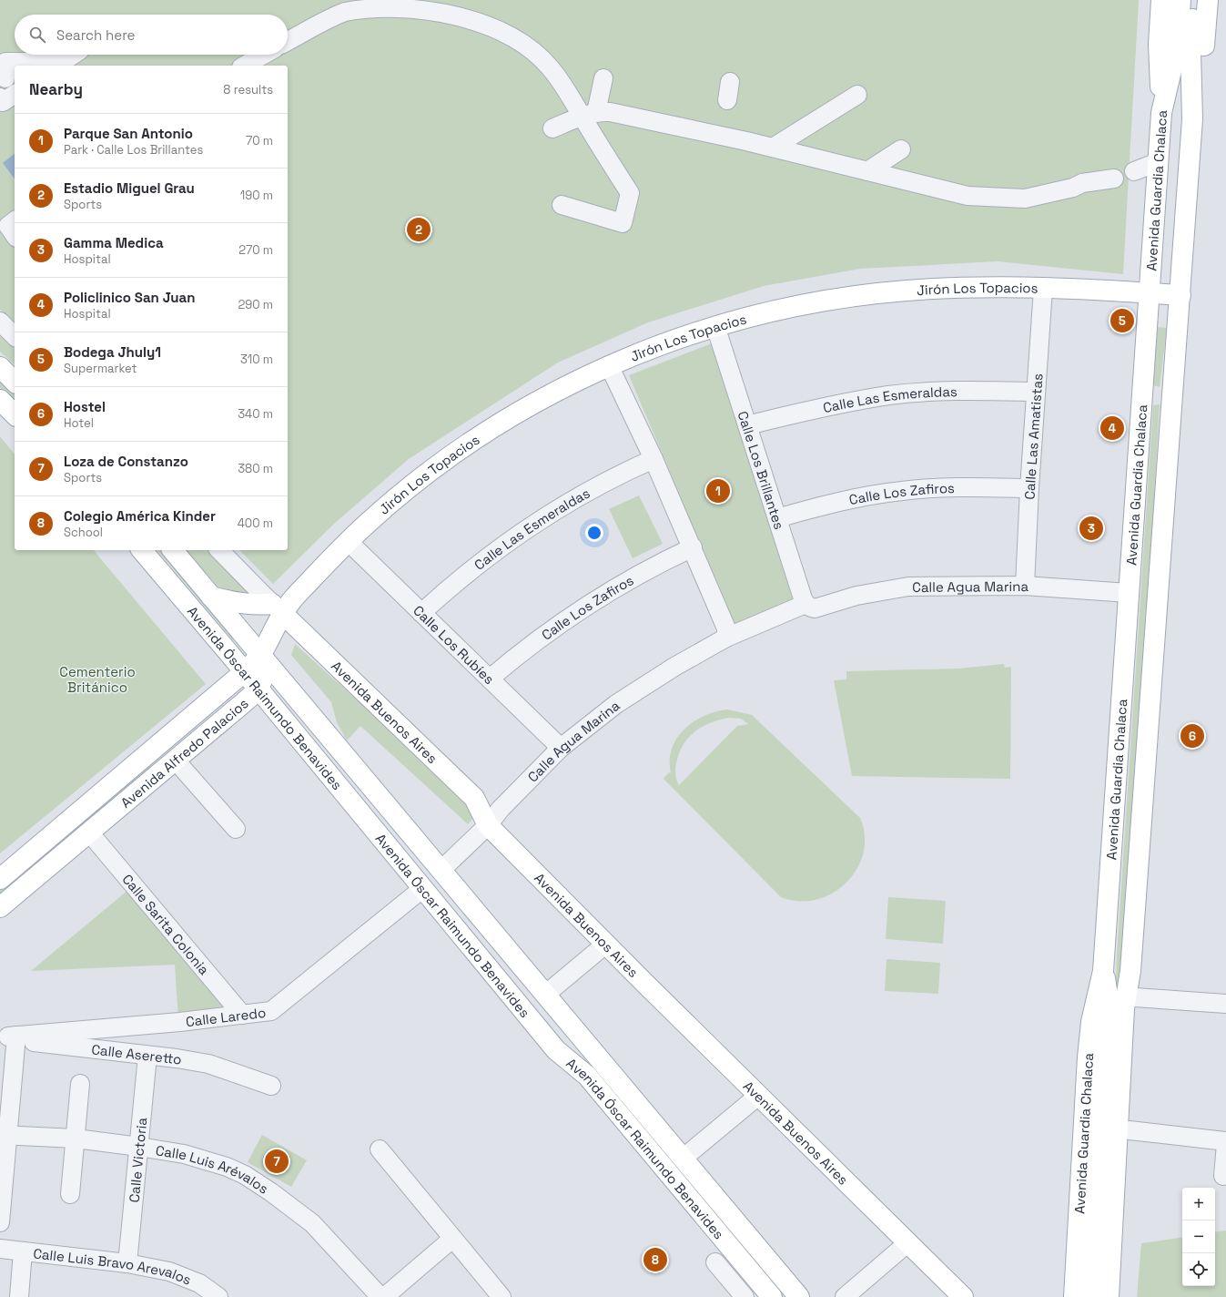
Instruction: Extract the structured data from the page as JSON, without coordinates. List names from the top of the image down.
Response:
{
  "streets": {
    "main road": [
      "Avenida Guardia Chalaca",
      "Jirón Los Topacios",
      "Avenida Óscar Raimundo Benavides",
      "Avenida Buenos Aires",
      "Avenida Alfredo Palacios"
    ],
    "street": [
      "Calle Las Esmeraldas",
      "Calle Las Amatistas",
      "Calle Los Brillantes",
      "Calle Los Zafiros",
      "Calle Agua Marina",
      "Calle Los Rubíes",
      "Calle Sarita Colonia",
      "Calle Laredo",
      "Calle Aseretto",
      "Calle Victoria",
      "Calle Luis Arévalos",
      "Calle Luis Bravo Arevalos"
    ]
  },
  "crossings": [
    ["Avenida Guardia Chalaca", "Jirón Los Topacios"],
    ["Avenida Guardia Chalaca", "Calle Agua Marina"],
    ["Jirón Los Topacios", "Calle Las Amatistas"],
    ["Jirón Los Topacios", "Calle Los Brillantes"],
    ["Jirón Los Topacios", "Calle Los Rubíes"],
    ["Jirón Los Topacios", "Avenida Buenos Aires"],
    ["Jirón Los Topacios", "Avenida Alfredo Palacios"],
    ["Calle Las Esmeraldas", "Calle Las Amatistas"],
    ["Calle Las Esmeraldas", "Calle Los Brillantes"],
    ["Calle Las Esmeraldas", "Calle Los Rubíes"],
    ["Calle Las Amatistas", "Calle Los Zafiros"],
    ["Calle Las Amatistas", "Calle Agua Marina"],
    ["Calle Los Brillantes", "Calle Los Zafiros"],
    ["Calle Los Brillantes", "Calle Agua Marina"],
    ["Calle Los Zafiros", "Calle Los Rubíes"],
    ["Calle Agua Marina", "Calle Los Rubíes"],
    ["Calle Agua Marina", "Avenida Óscar Raimundo Benavides"],
    ["Calle Agua Marina", "Avenida Buenos Aires"],
    ["Avenida Óscar Raimundo Benavides", "Avenida Alfredo Palacios"],
    ["Avenida Óscar Raimundo Benavides", "Calle Laredo"],
    ["Avenida Buenos Aires", "Avenida Alfredo Palacios"],
    ["Avenida Alfredo Palacios", "Calle Sarita Colonia"],
    ["Calle Sarita Colonia", "Calle Laredo"],
    ["Calle Laredo", "Calle Aseretto"],
    ["Calle Aseretto", "Calle Victoria"],
    ["Calle Victoria", "Calle Luis Arévalos"],
    ["Calle Victoria", "Calle Luis Bravo Arevalos"]
  ],
  "parks": ["Cementerio Británico"],
  "page": {
    "search": "Search here",
    "heading": ["Nearby", "8 results"],
    "list": [
      {
        "mark": "1",
        "name": "Parque San Antonio",
        "note": "Park · Calle Los Brillantes",
        "value": "70 m"
      },
      {
        "mark": "2",
        "name": "Estadio Miguel Grau",
        "note": "Sports",
        "value": "190 m"
      },
      {
        "mark": "3",
        "name": "Gamma Medica",
        "note": "Hospital",
        "value": "270 m"
      },
      {
        "mark": "4",
        "name": "Policlinico San Juan",
        "note": "Hospital",
        "value": "290 m"
      },
      {
        "mark": "5",
        "name": "Bodega Jhuly1",
        "note": "Supermarket",
        "value": "310 m"
      },
      {
        "mark": "6",
        "name": "Hostel",
        "note": "Hotel",
        "value": "340 m"
      },
      {
        "mark": "7",
        "name": "Loza de Constanzo",
        "note": "Sports",
        "value": "380 m"
      },
      {
        "mark": "8",
        "name": "Colegio América Kinder",
        "note": "School",
        "value": "400 m"
      }
    ],
    "pins": [
      "2",
      "5",
      "4",
      "1",
      "3",
      "6",
      "7",
      "8"
    ],
    "map_buttons": ["+", "−"]
  }
}
